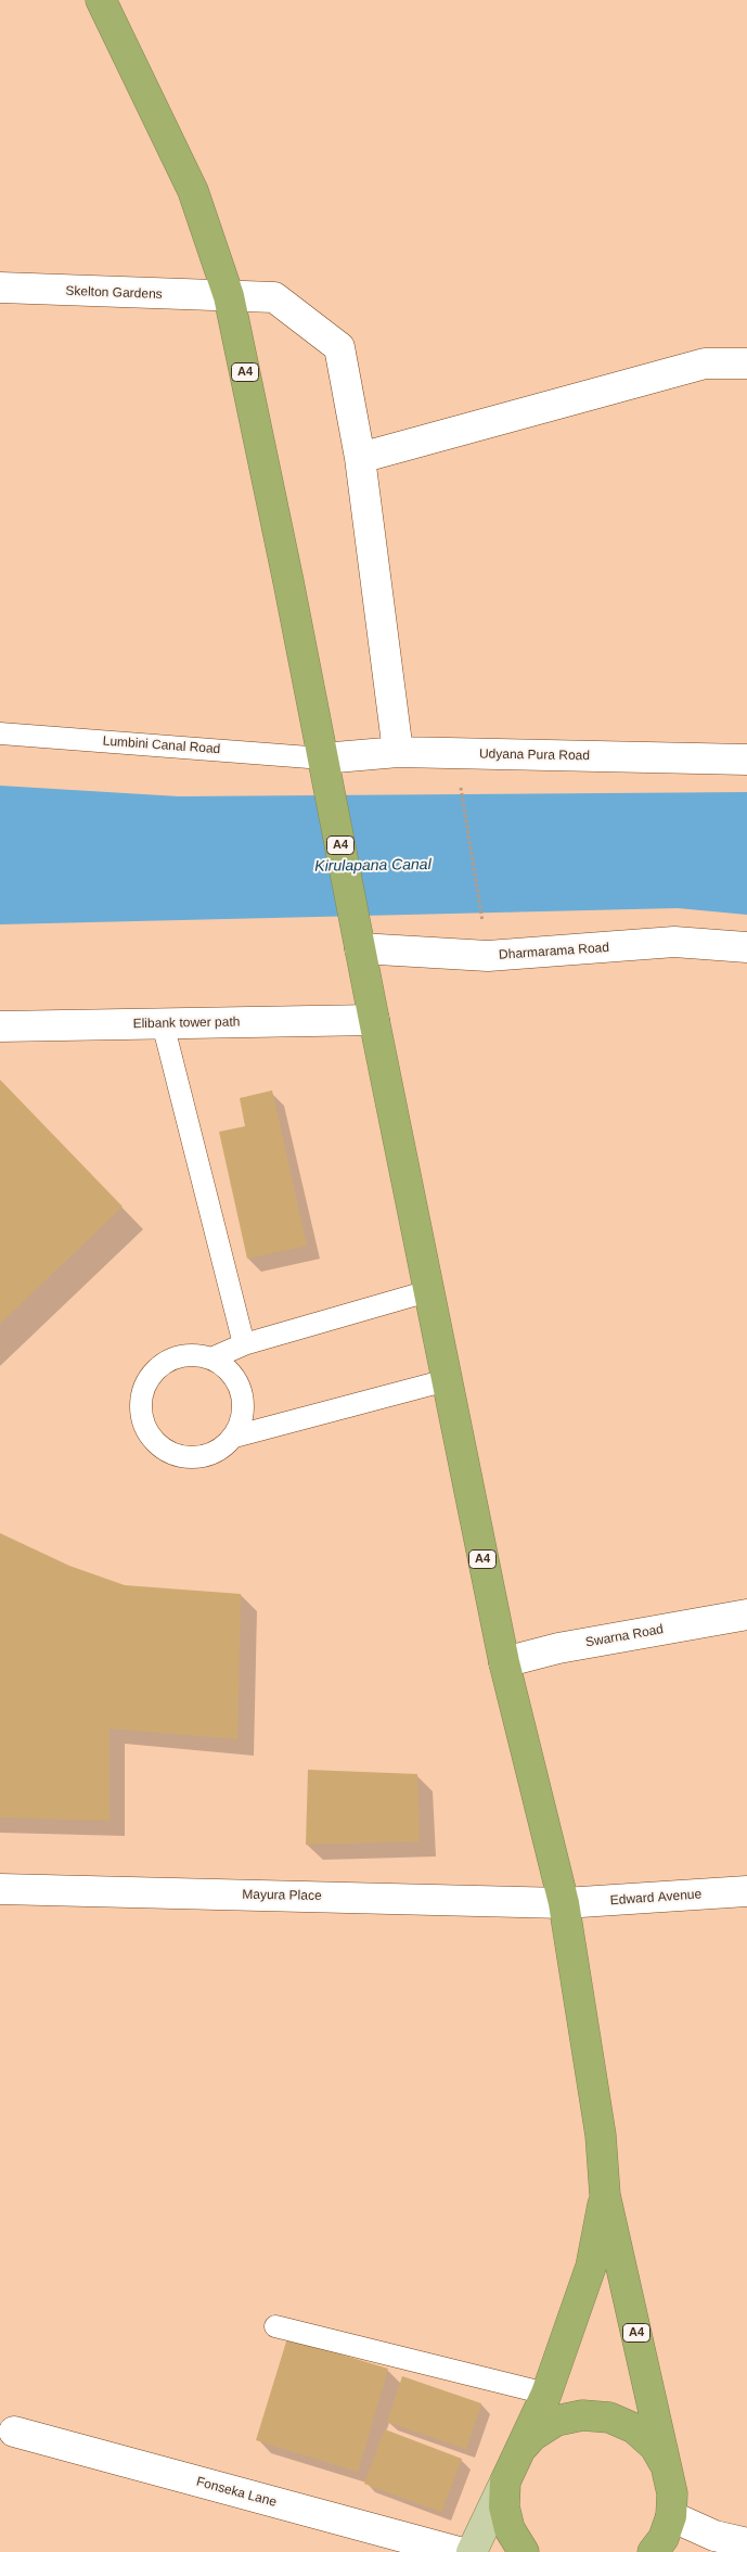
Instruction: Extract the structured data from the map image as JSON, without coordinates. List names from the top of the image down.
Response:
{
  "streets": {
    "highway": ["A4"],
    "street": [
      "Skelton Gardens",
      "Udyana Pura Road",
      "Dharmarama Road",
      "Elibank tower path",
      "Swarna Road",
      "Mayura Place",
      "Edward Avenue",
      "Fonseka Lane"
    ],
    "lane": ["Lumbini Canal Road"]
  },
  "crossings": [
    ["Skelton Gardens", "A4"],
    ["Skelton Gardens", "Udyana Pura Road"],
    ["A4", "Lumbini Canal Road"],
    ["A4", "Udyana Pura Road"],
    ["A4", "Dharmarama Road"],
    ["A4", "Elibank tower path"],
    ["A4", "Swarna Road"],
    ["A4", "Mayura Place"],
    ["A4", "Edward Avenue"],
    ["Lumbini Canal Road", "Udyana Pura Road"],
    ["Mayura Place", "Edward Avenue"]
  ],
  "water": ["Kirulapana Canal"]
}
